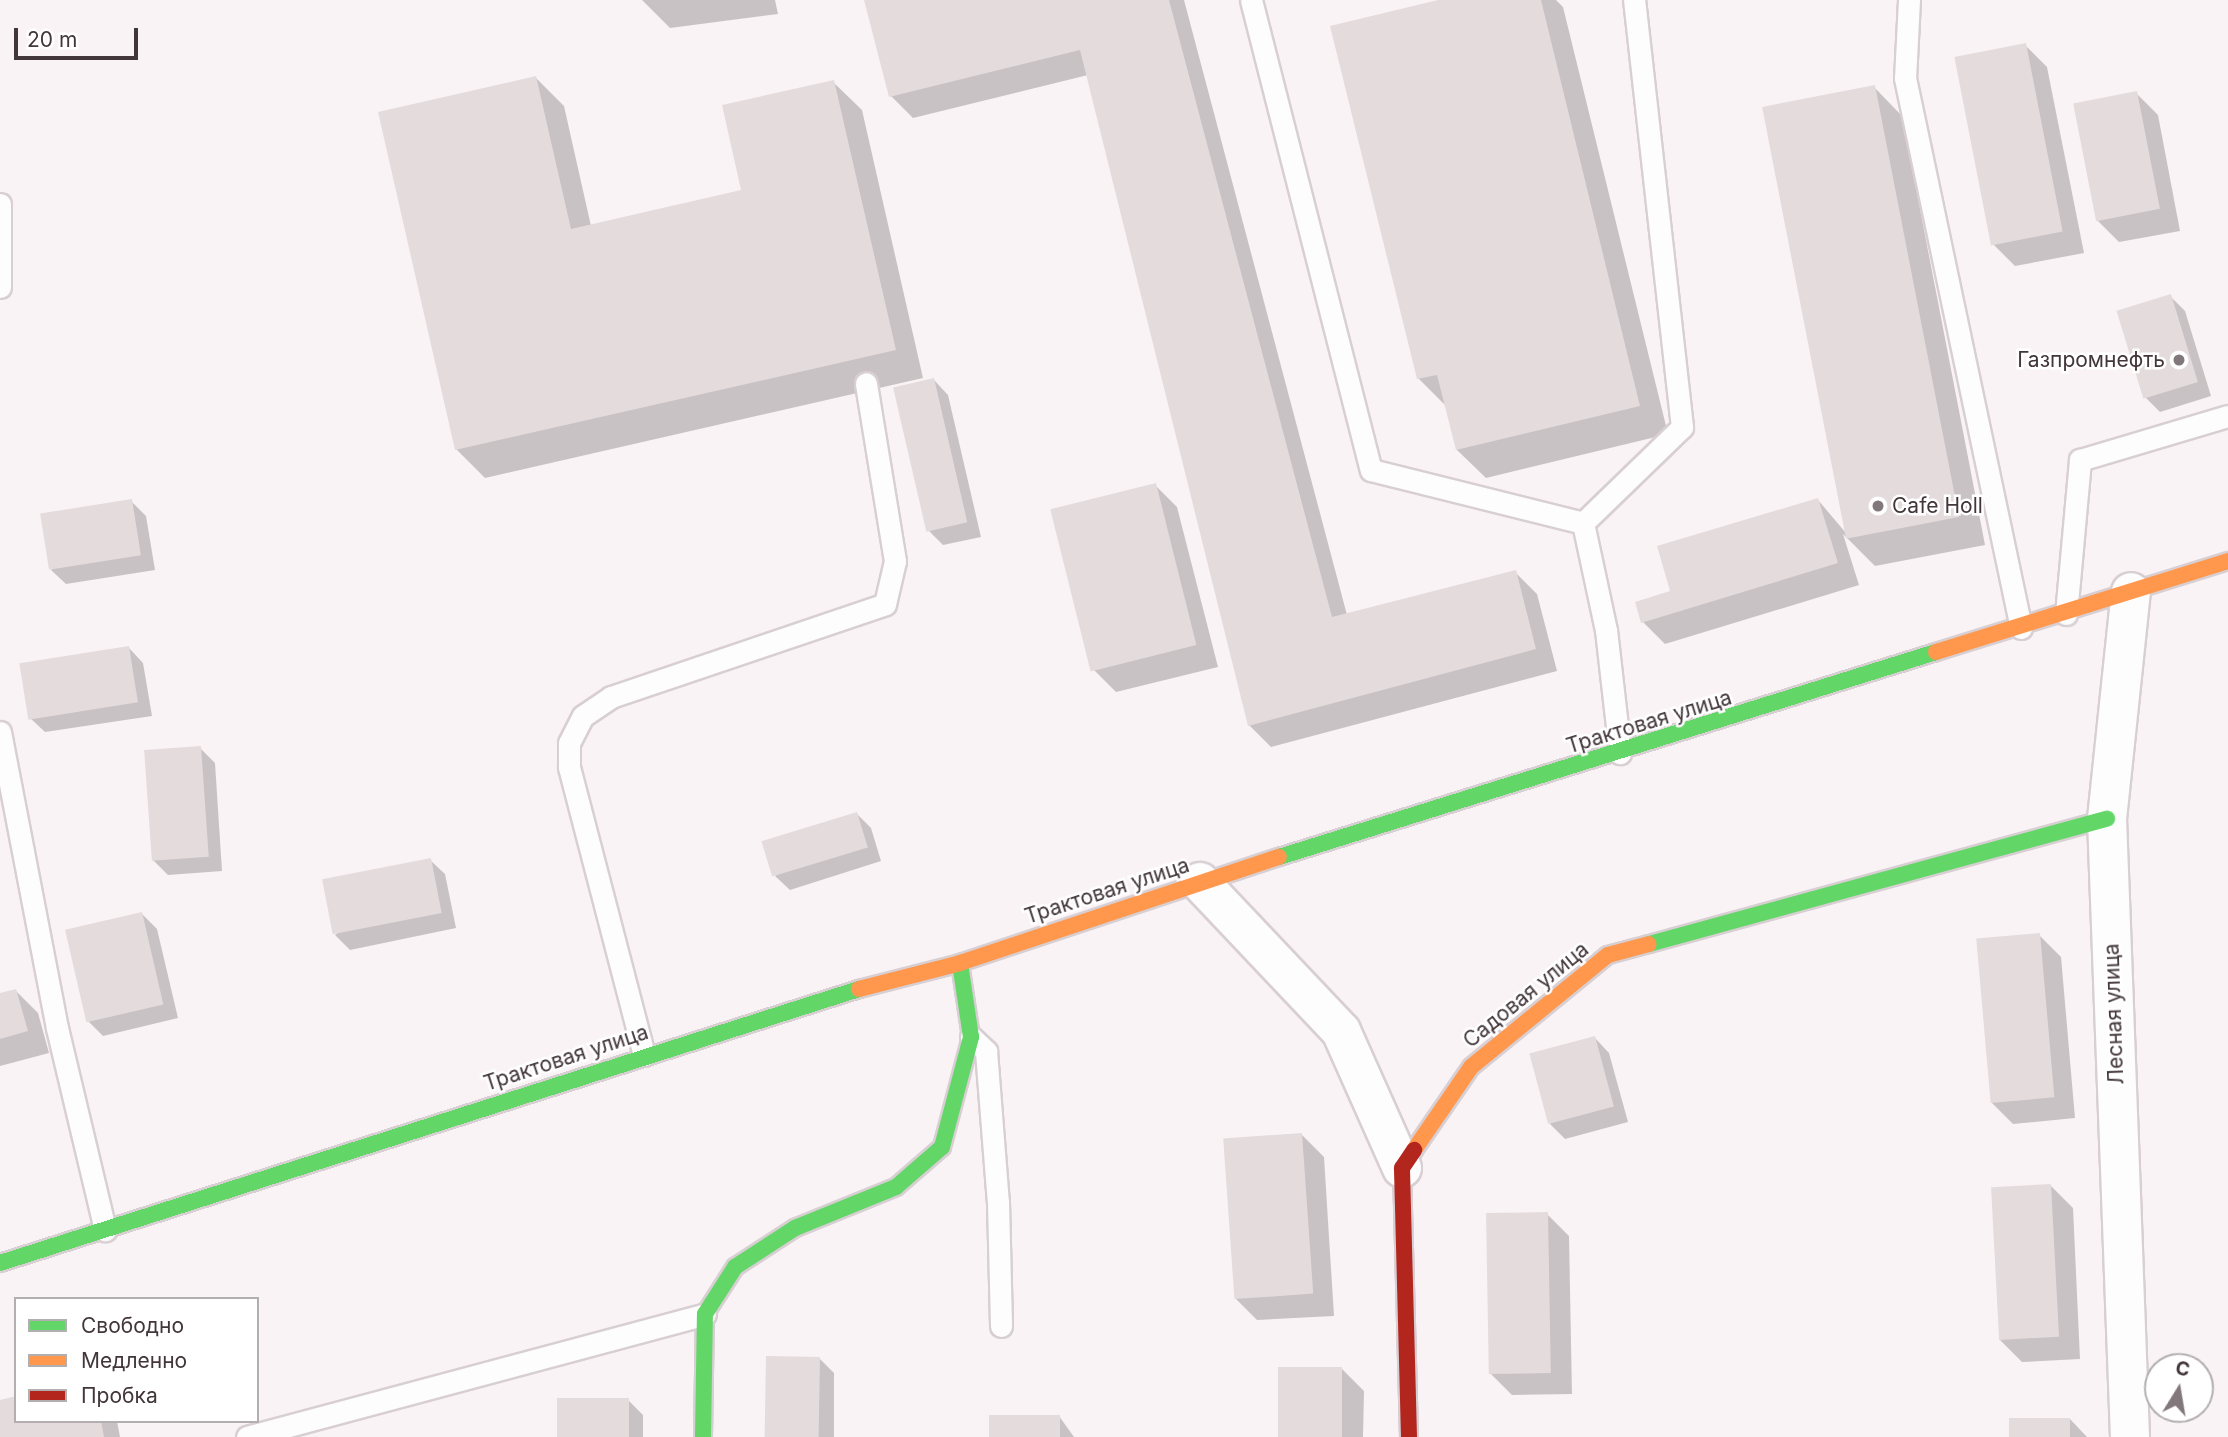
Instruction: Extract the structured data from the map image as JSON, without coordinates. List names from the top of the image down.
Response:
{
  "streets": {
    "main road": ["Трактовая улица", "Садовая улица"],
    "street": ["Лесная улица"]
  },
  "crossings": [
    ["Трактовая улица", "Лесная улица"],
    ["Садовая улица", "Лесная улица"]
  ],
  "places": ["Газпромнефть", "Cafe Holl"],
  "legend": ["Свободно", "Медленно", "Пробка"],
  "scale_bar": "20 m",
  "north": "top"
}
